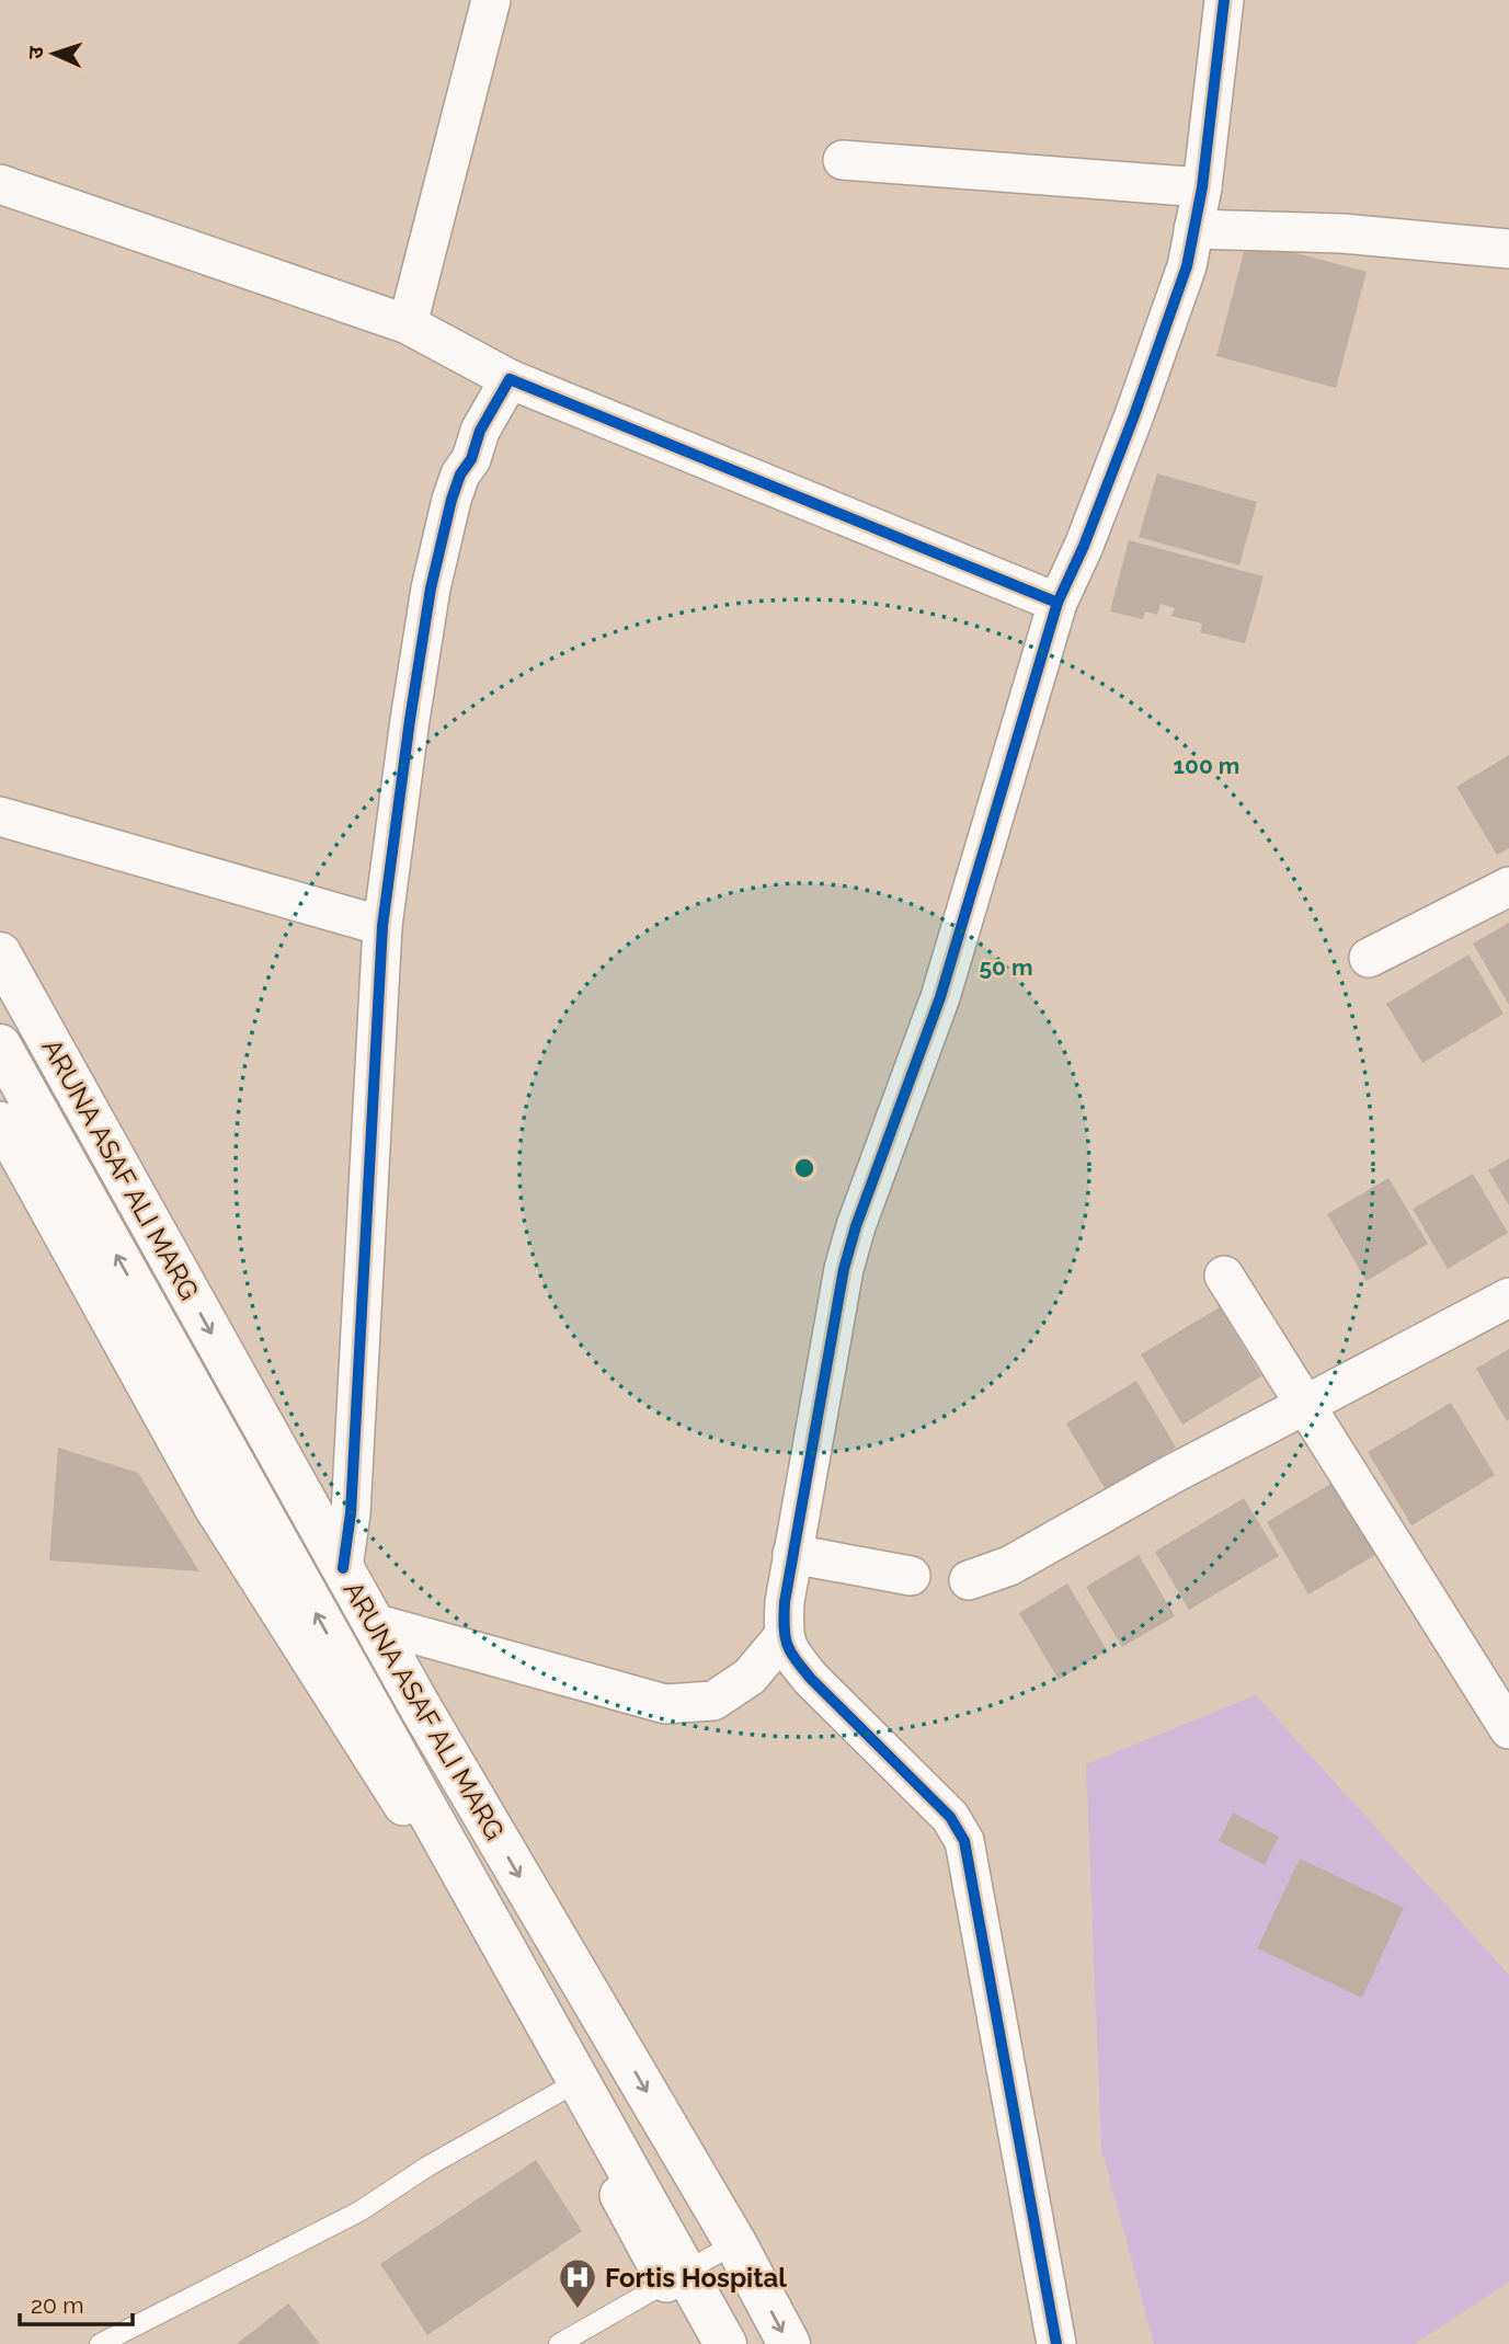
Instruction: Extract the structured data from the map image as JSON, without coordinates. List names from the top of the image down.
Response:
{
  "streets": {
    "main road": ["ARUNA ASAF ALI MARG"]
  },
  "places": {
    "hospital": ["Fortis Hospital"]
  },
  "scale_bar": "20 m",
  "north": "left",
  "rings": ["100 m", "50 m"]
}
